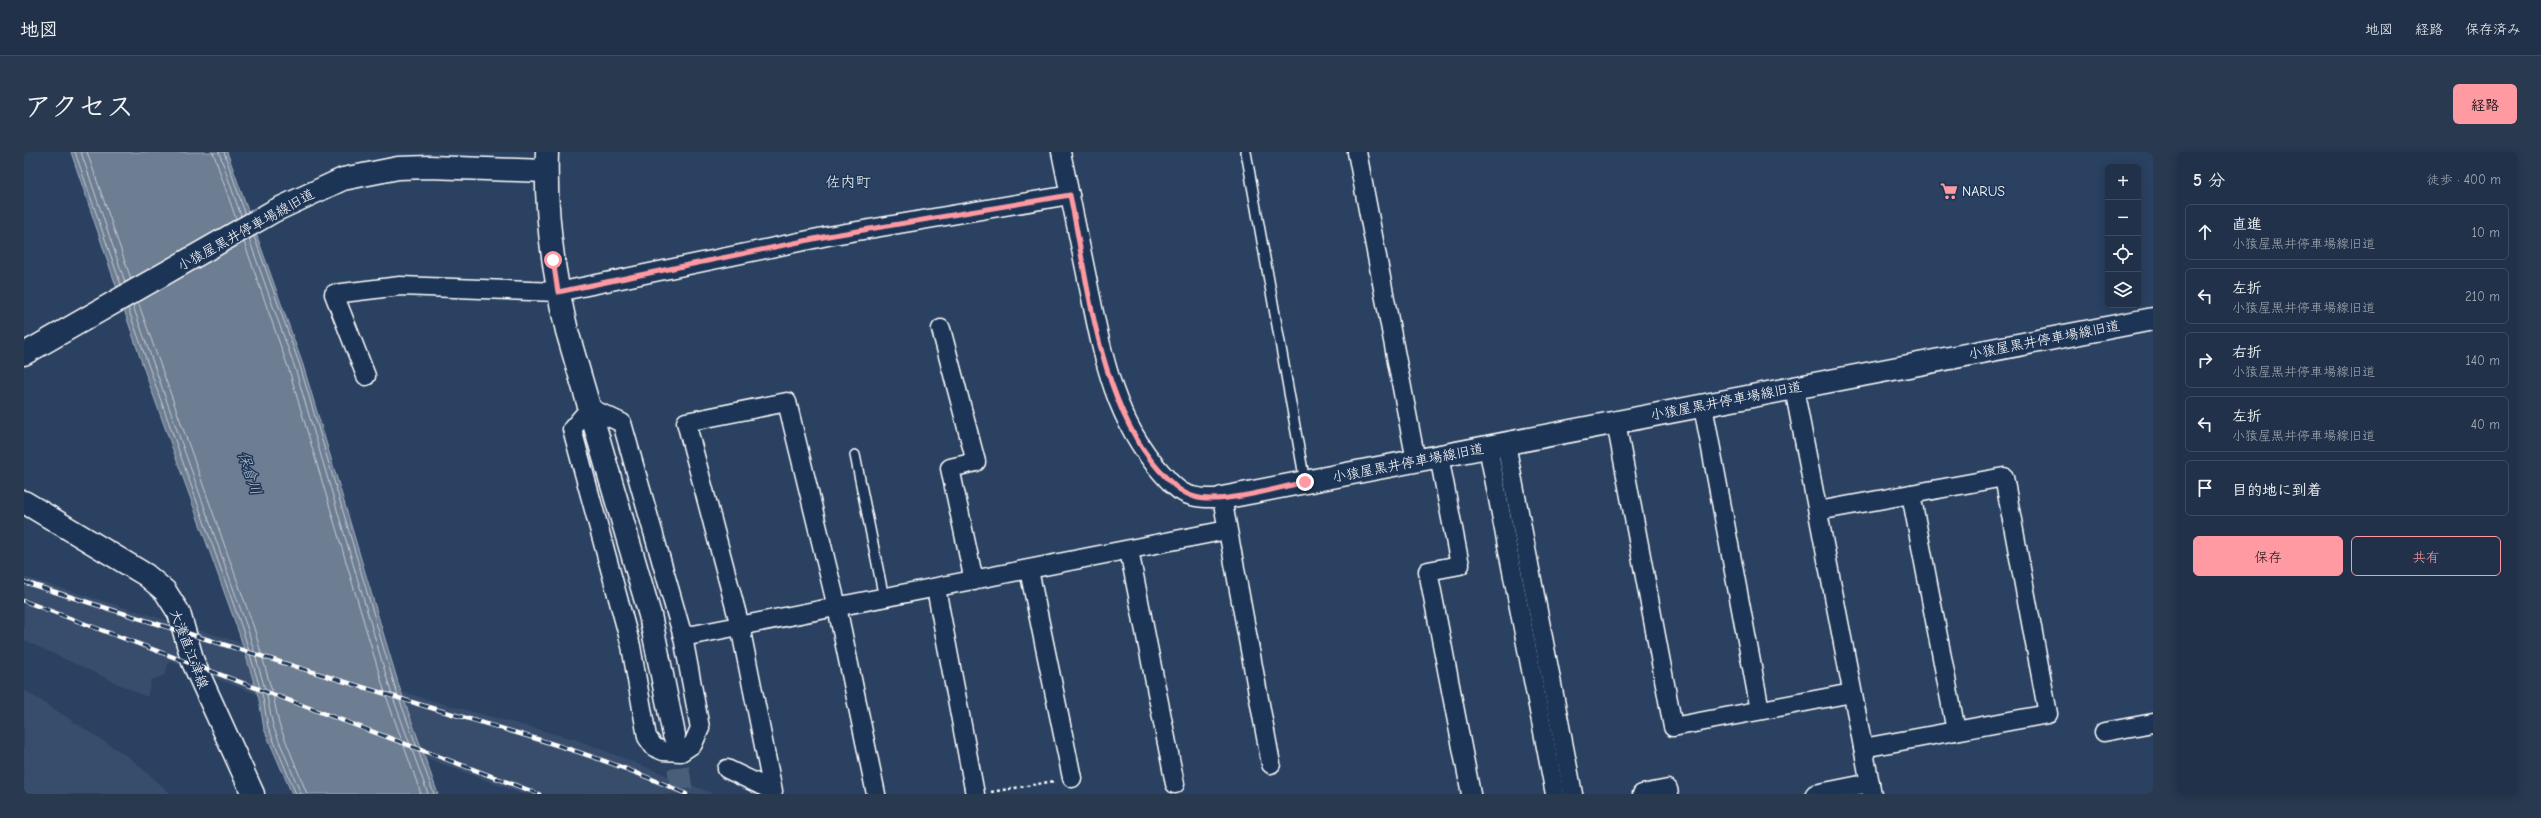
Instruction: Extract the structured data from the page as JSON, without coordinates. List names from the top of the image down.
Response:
{
  "streets": {
    "street": ["小猿屋黒井停車場線旧道", "大瀁直江津線"]
  },
  "districts": ["佐内町"],
  "water": ["保倉川"],
  "places": {
    "supermarket": ["NARUS"]
  },
  "page": {
    "header": "地図",
    "nav": ["地図", "経路", "保存済み"],
    "title": "アクセス",
    "buttons": [
      "経路",
      ["保存", "共有"]
    ],
    "heading": ["5 分", "徒歩 · 400 m"],
    "map_buttons": ["+", "−"],
    "list": [
      ["直進", "小猿屋黒井停車場線旧道", "10 m"],
      ["左折", "小猿屋黒井停車場線旧道", "210 m"],
      ["右折", "小猿屋黒井停車場線旧道", "140 m"],
      ["左折", "小猿屋黒井停車場線旧道", "40 m"],
      "目的地に到着"
    ]
  }
}
